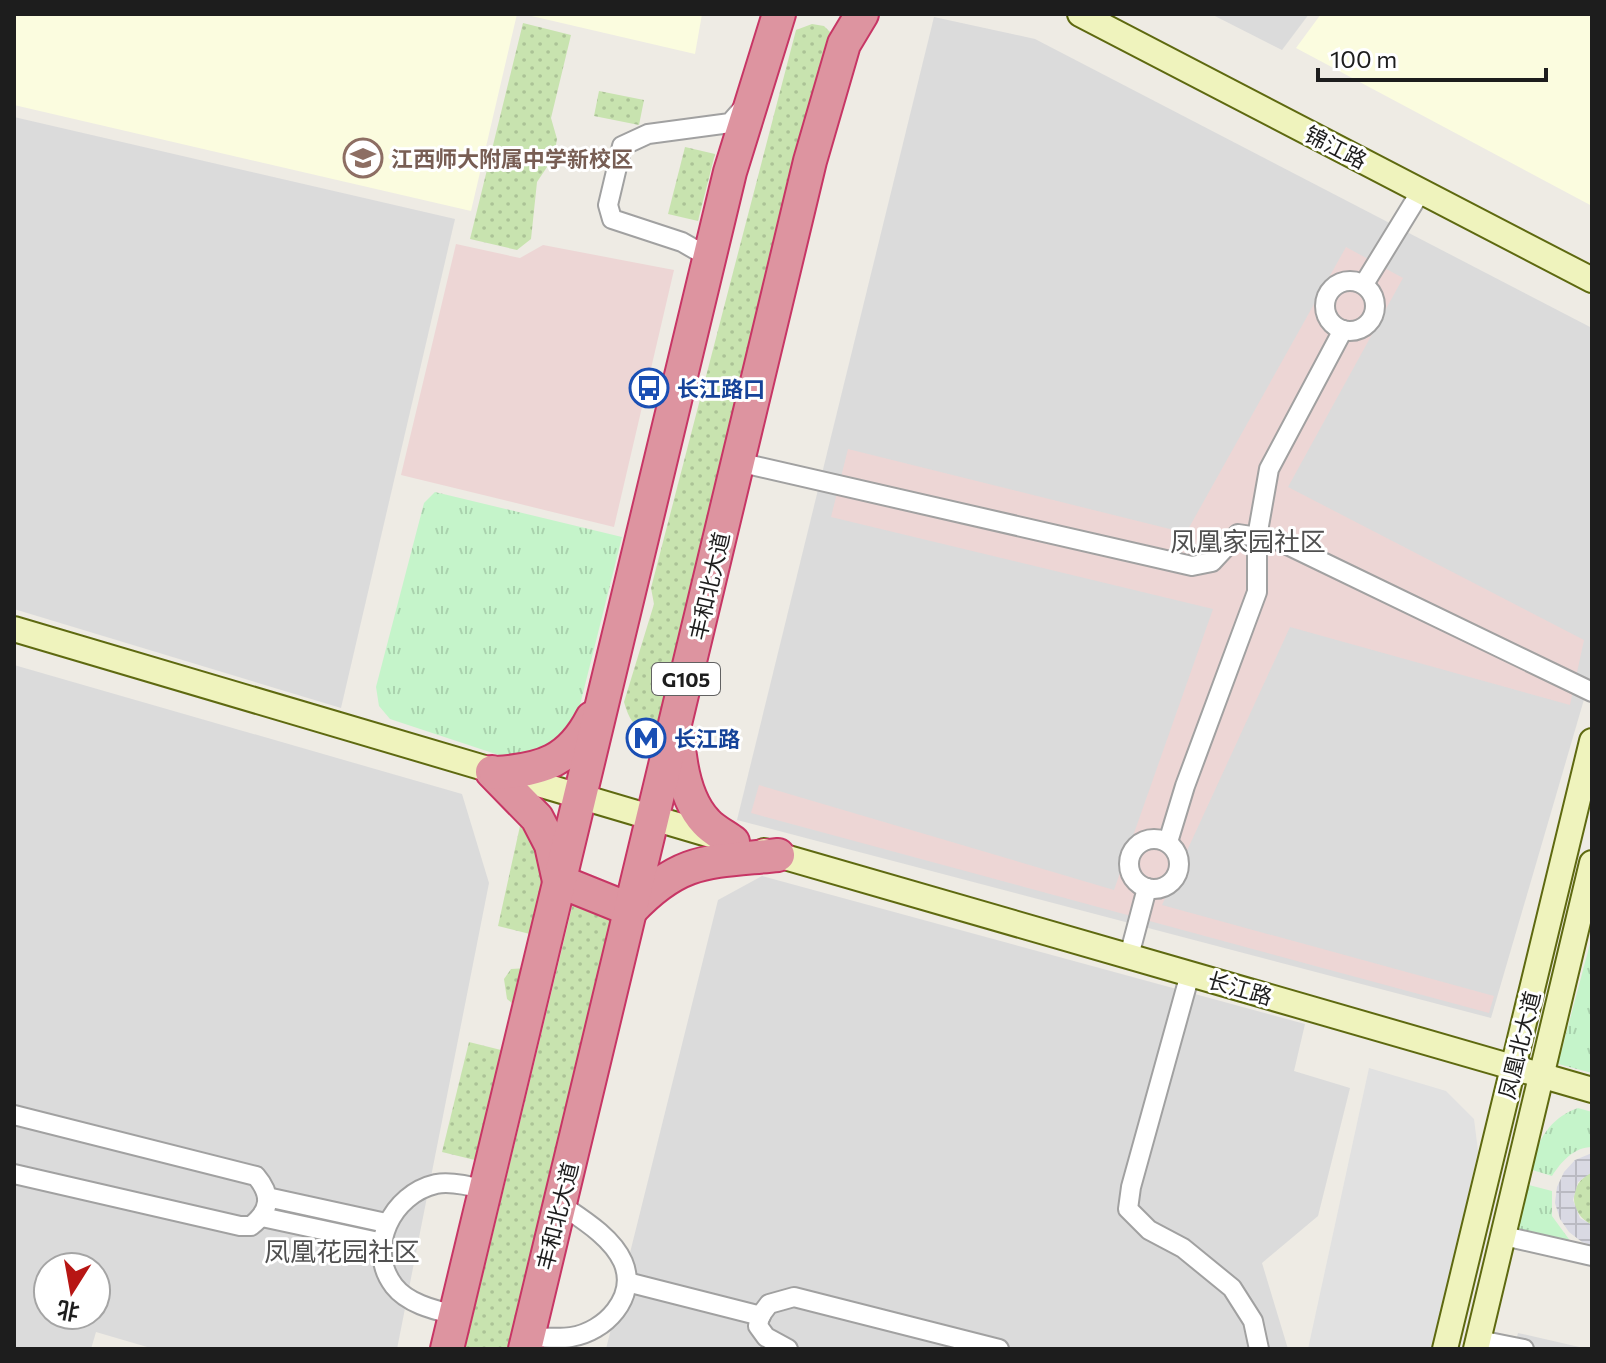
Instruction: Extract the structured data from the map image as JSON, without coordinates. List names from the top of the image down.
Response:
{
  "streets": {
    "highway": ["丰和北大道", "G105"],
    "main road": ["锦江路", "长江路", "凤凰北大道"]
  },
  "crossings": [
    ["丰和北大道", "长江路"],
    ["长江路", "凤凰北大道"]
  ],
  "districts": ["凤凰家园社区", "凤凰花园社区"],
  "places": {
    "school or university": ["江西师大附属中学新校区"],
    "bus stop": ["长江路口"],
    "metro station": ["长江路"]
  },
  "scale_bar": "100 m",
  "north": "bottom"
}
